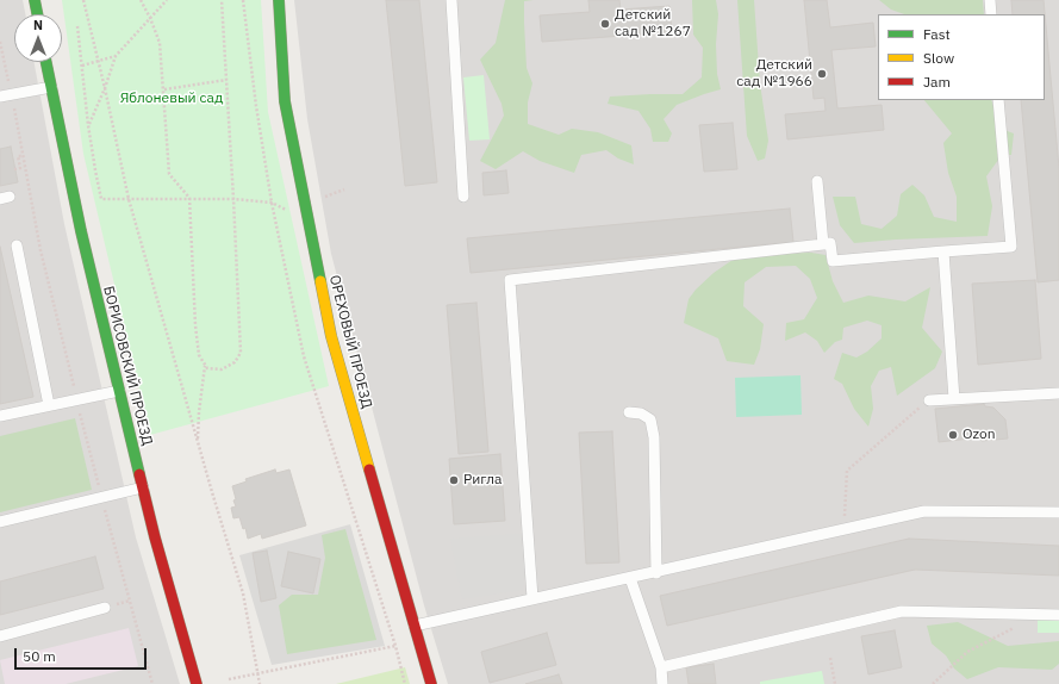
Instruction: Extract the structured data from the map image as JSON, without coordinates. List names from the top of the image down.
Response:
{
  "streets": {
    "street": ["ОРЕХОВЫЙ ПРОЕЗД", "БОРИСОВСКИЙ ПРОЕЗД"]
  },
  "parks": ["Яблоневый сад"],
  "places": [
    "Детский сад №1267",
    "Детский сад №1966",
    "Ozon",
    "Ригла"
  ],
  "legend": ["Fast", "Slow", "Jam"],
  "scale_bar": "50 m",
  "north": "top"
}
